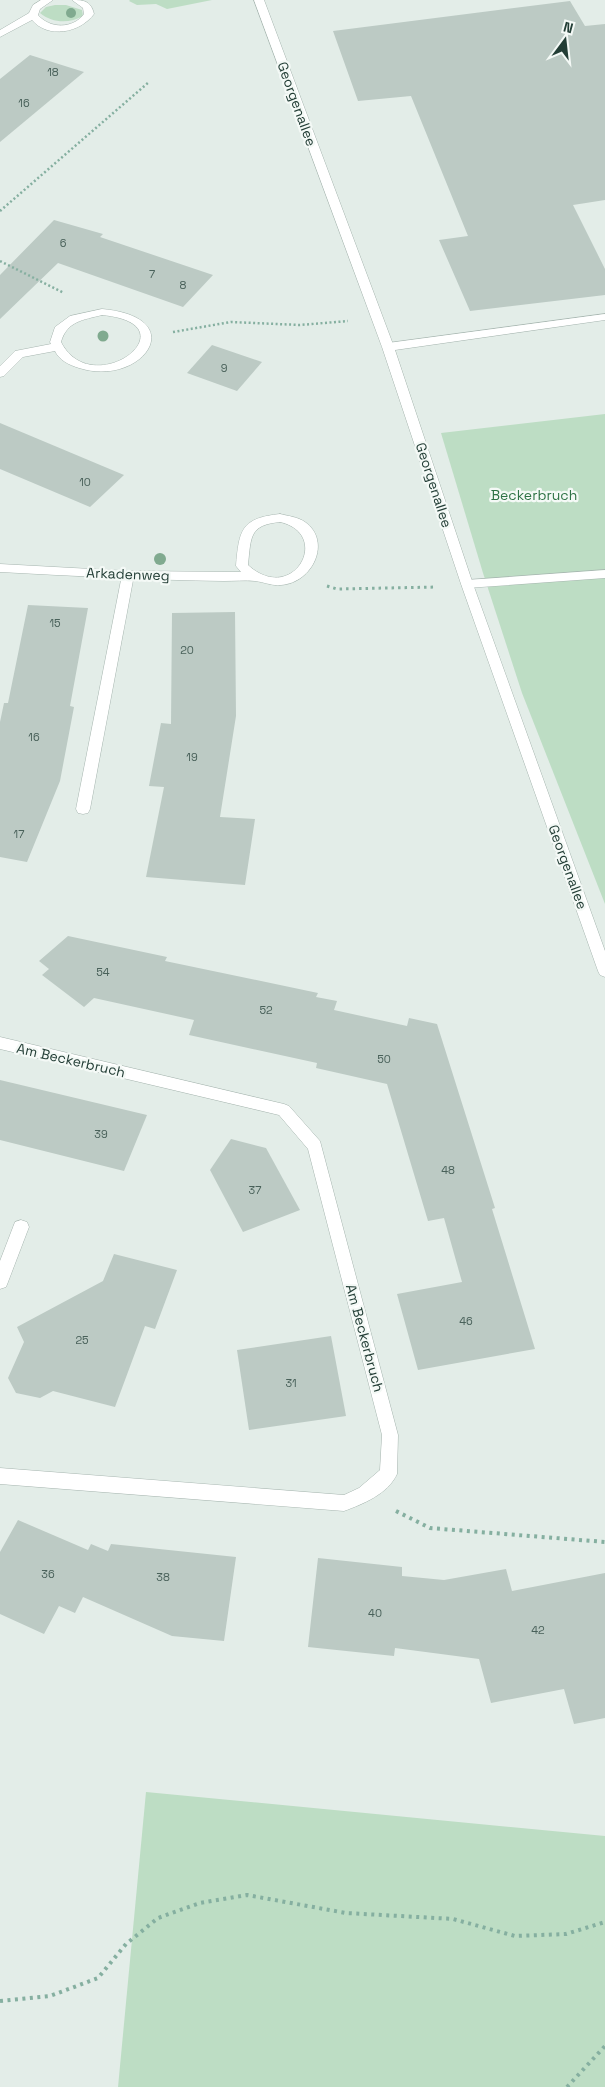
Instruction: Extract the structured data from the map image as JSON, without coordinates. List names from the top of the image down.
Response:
{
  "streets": {
    "street": ["Georgenallee", "Arkadenweg", "Am Beckerbruch"]
  },
  "parks": ["Beckerbruch"],
  "house_numbers": [
    "18",
    "16",
    "6",
    "7",
    "8",
    "9",
    "10",
    "15",
    "20",
    "16",
    "19",
    "17",
    "54",
    "52",
    "50",
    "39",
    "48",
    "37",
    "46",
    "25",
    "31",
    "36",
    "38",
    "40",
    "42"
  ],
  "north": "top"
}
